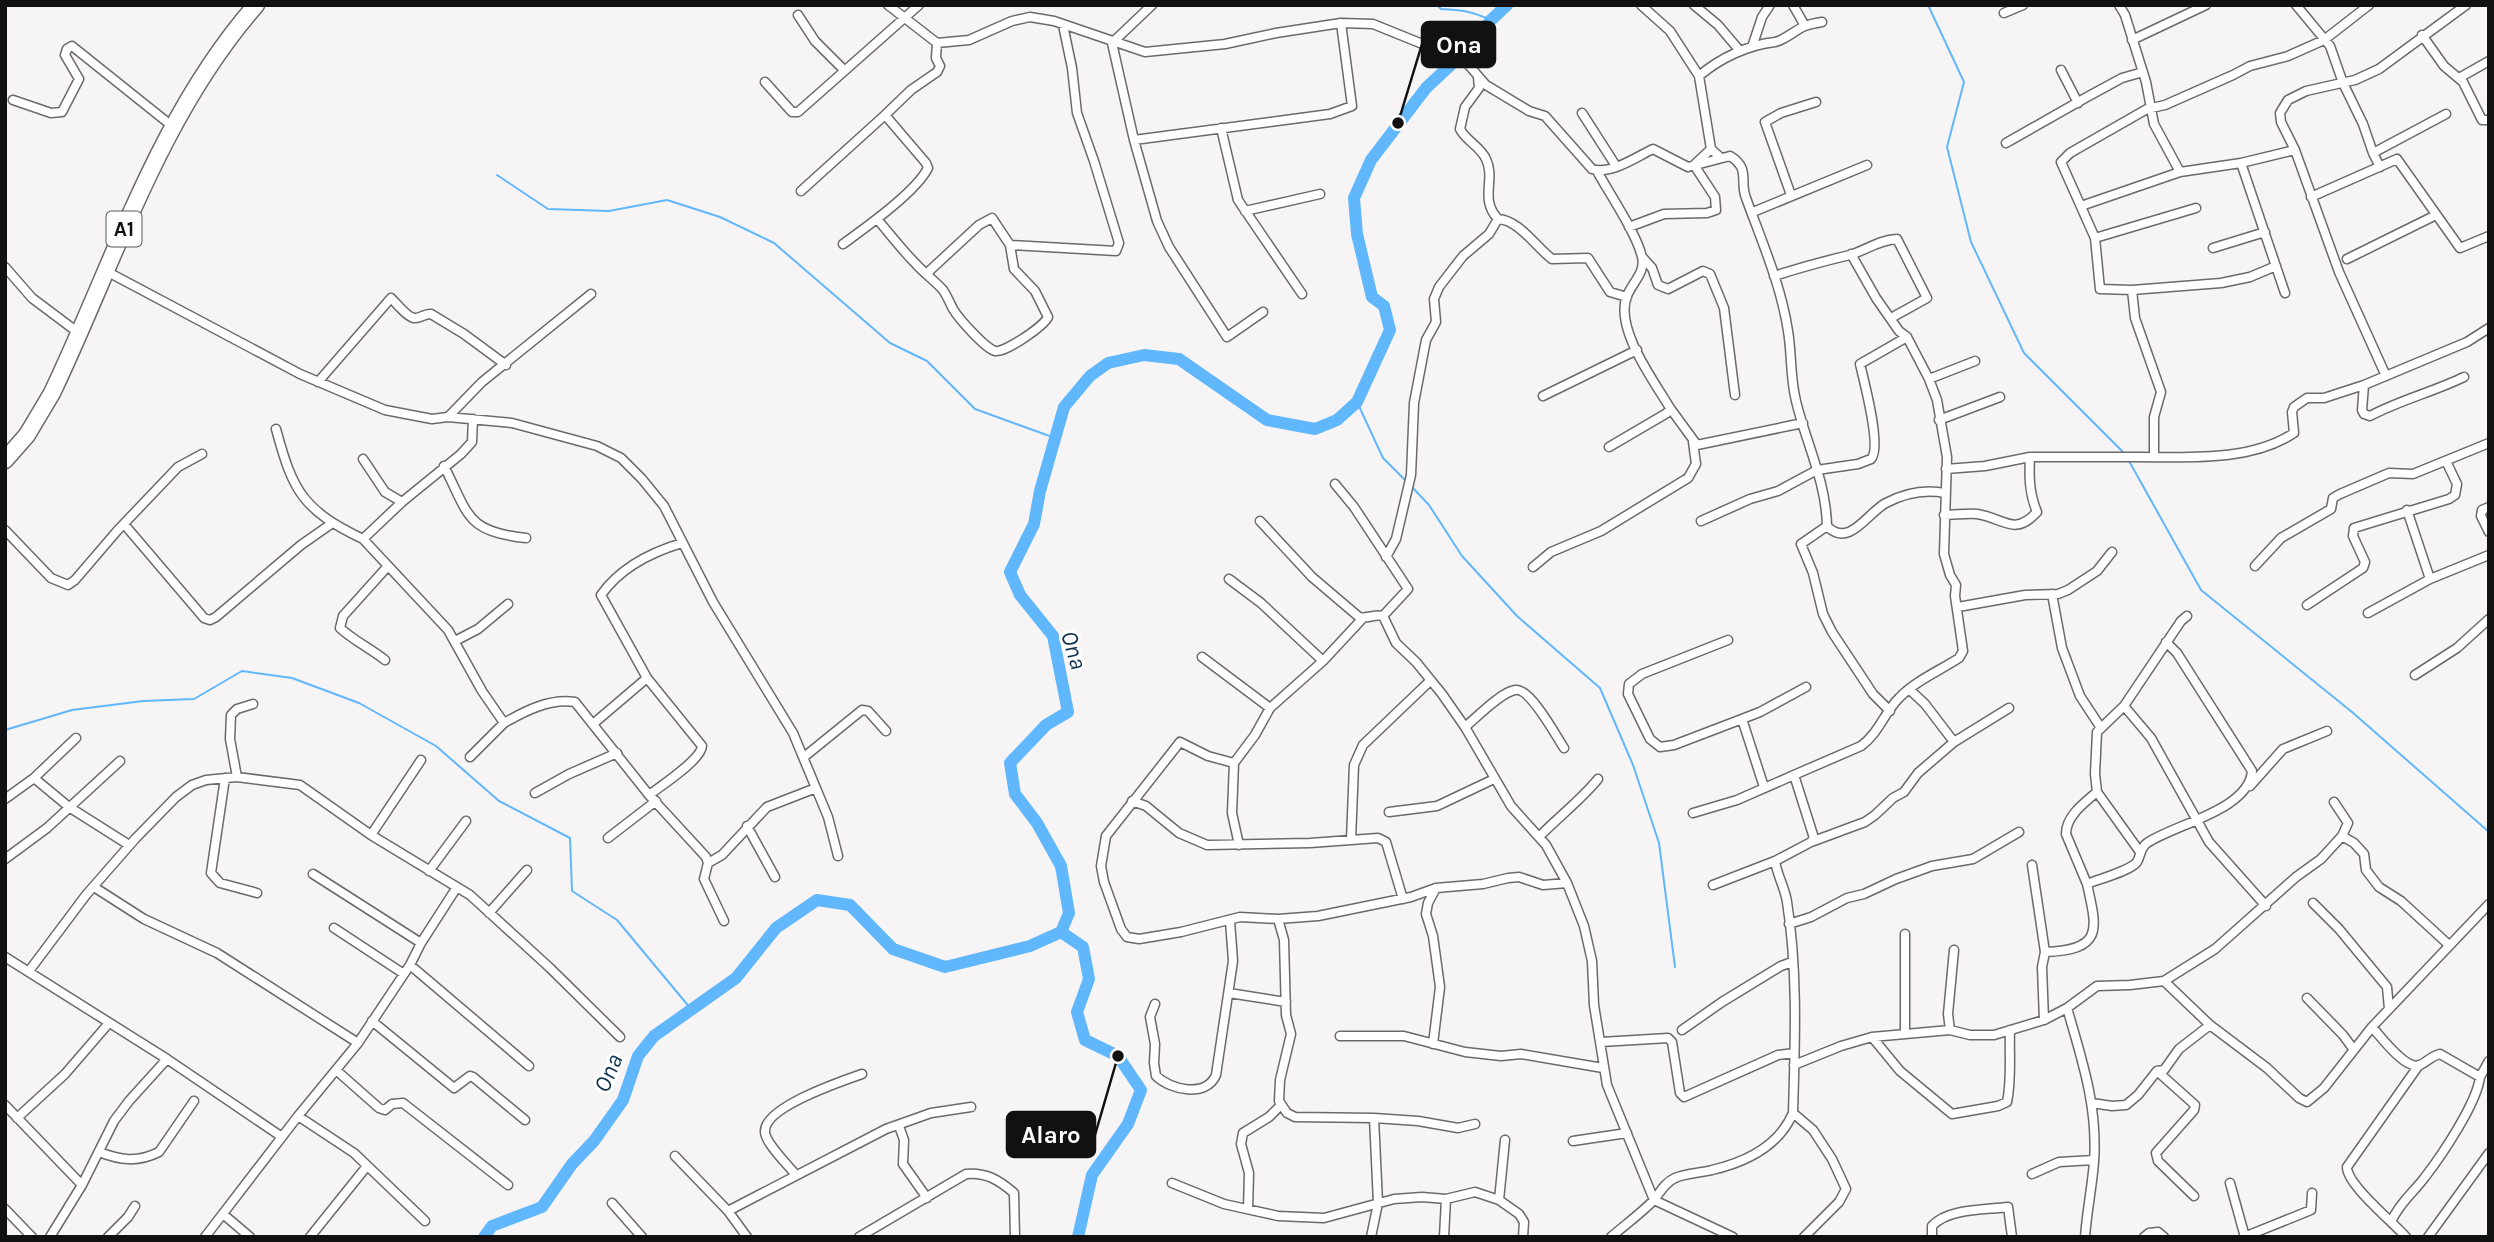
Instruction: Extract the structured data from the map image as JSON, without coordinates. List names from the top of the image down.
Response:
{
  "streets": {
    "highway": ["A1"]
  },
  "water": ["Ona"],
  "places": ["Ona", "Alaro"]
}
